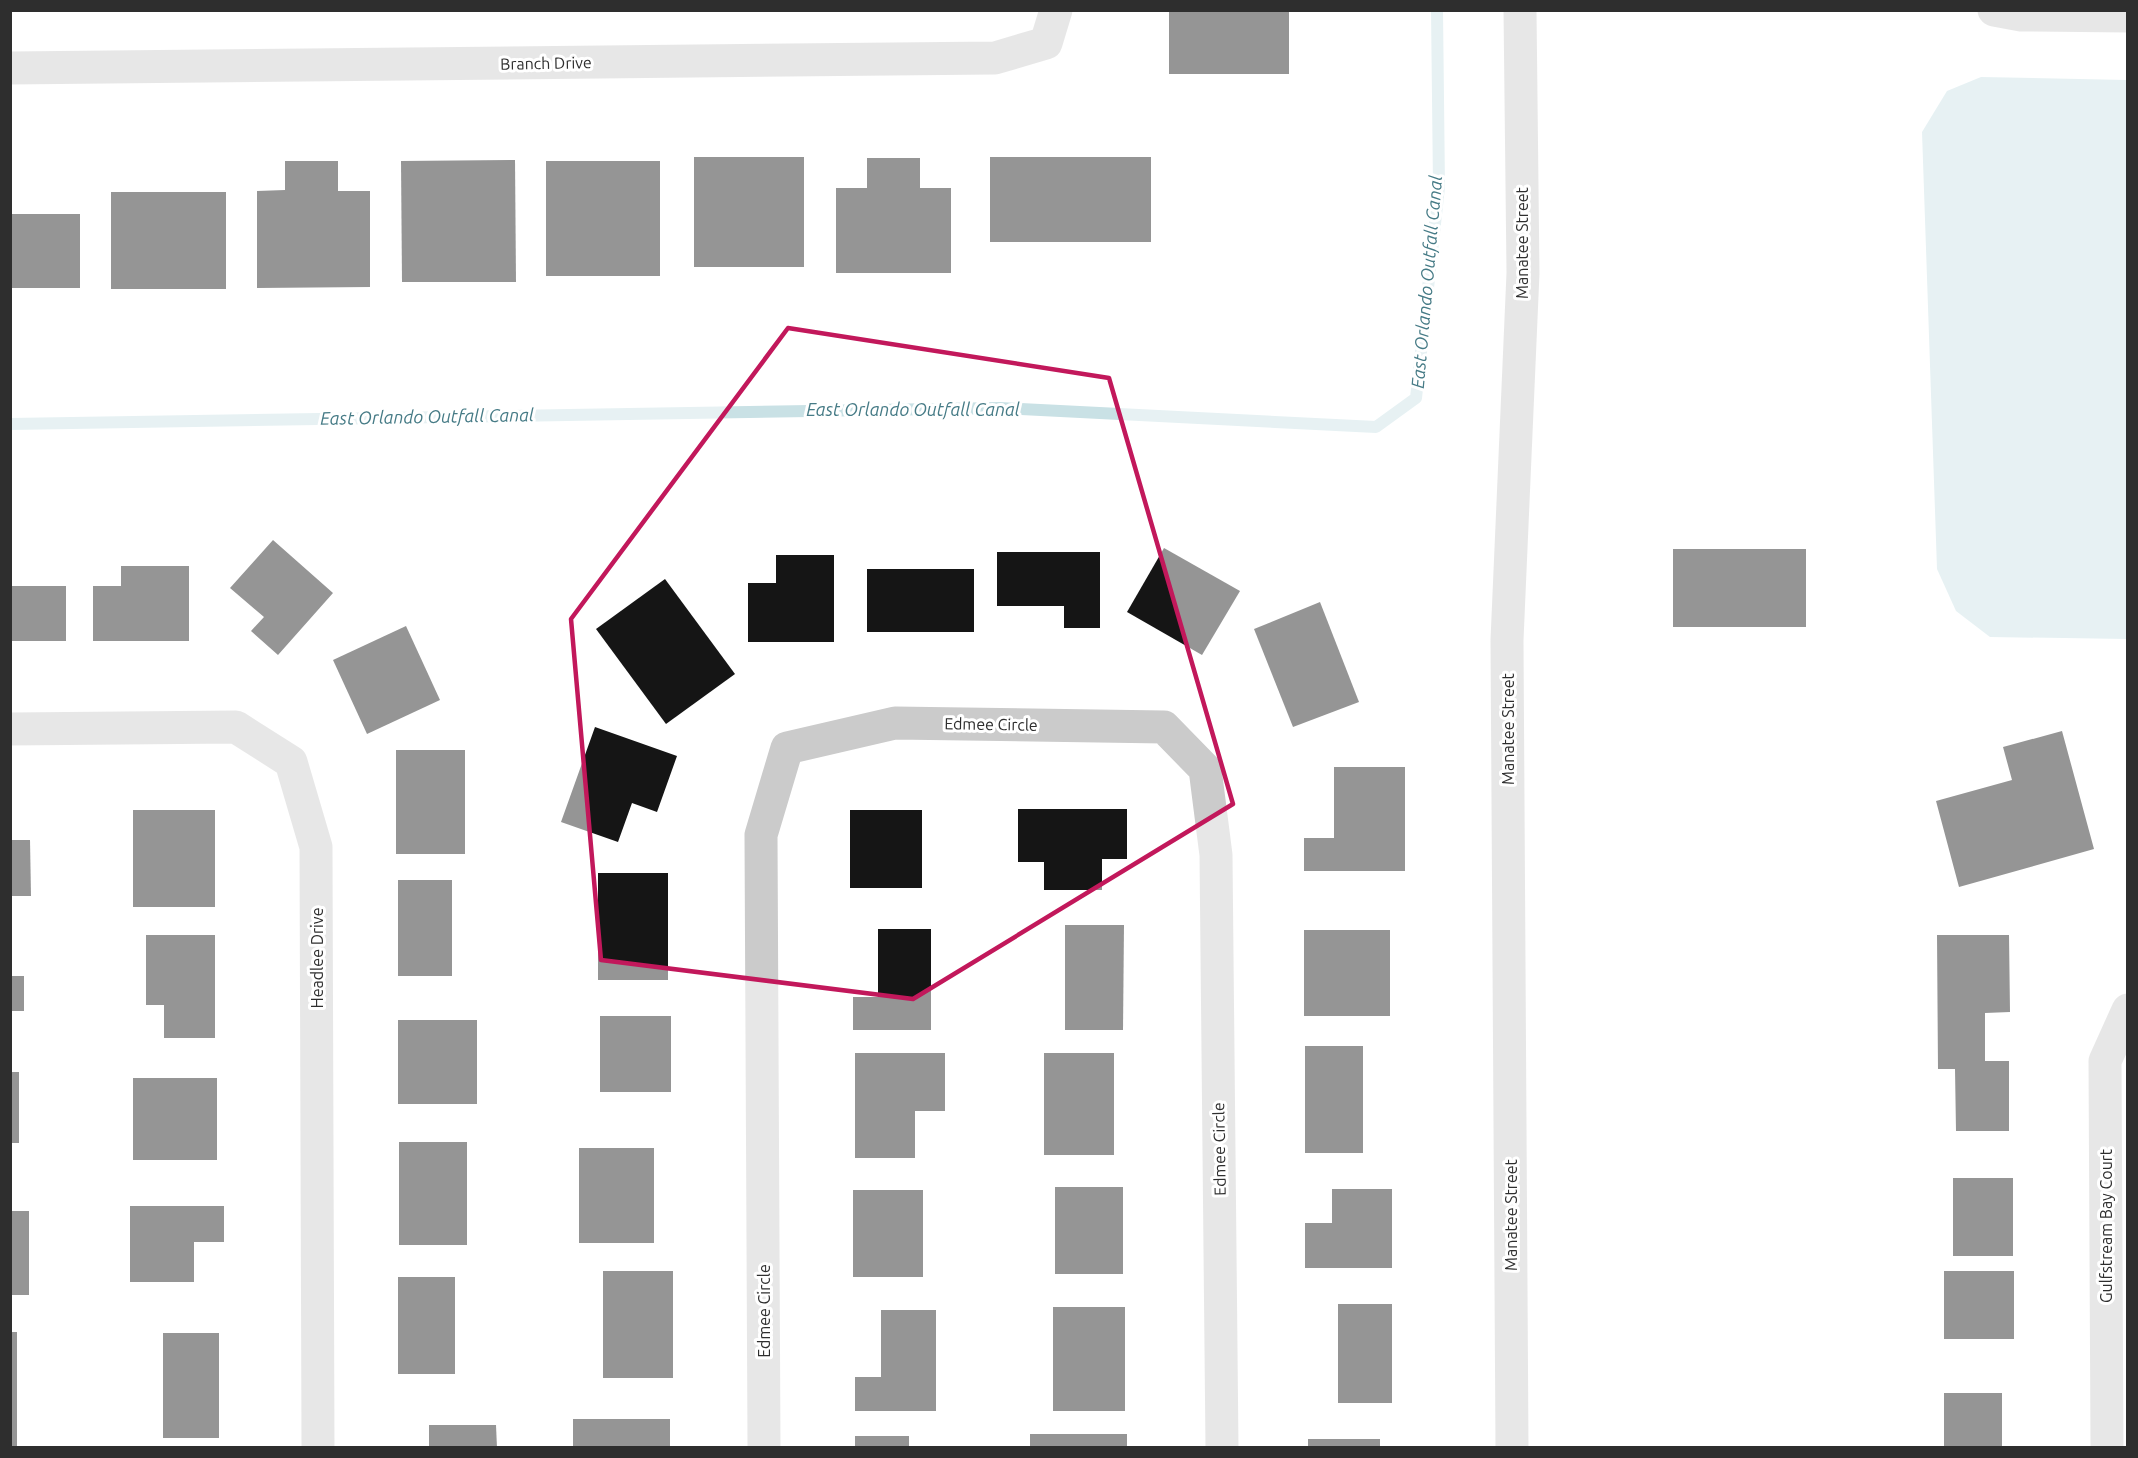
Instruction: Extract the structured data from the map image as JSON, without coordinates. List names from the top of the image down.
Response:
{
  "streets": {
    "street": [
      "Branch Drive",
      "Manatee Street",
      "Edmee Circle",
      "Headlee Drive",
      "Gulfstream Bay Court"
    ]
  },
  "water": ["East Orlando Outfall Canal"]
}
